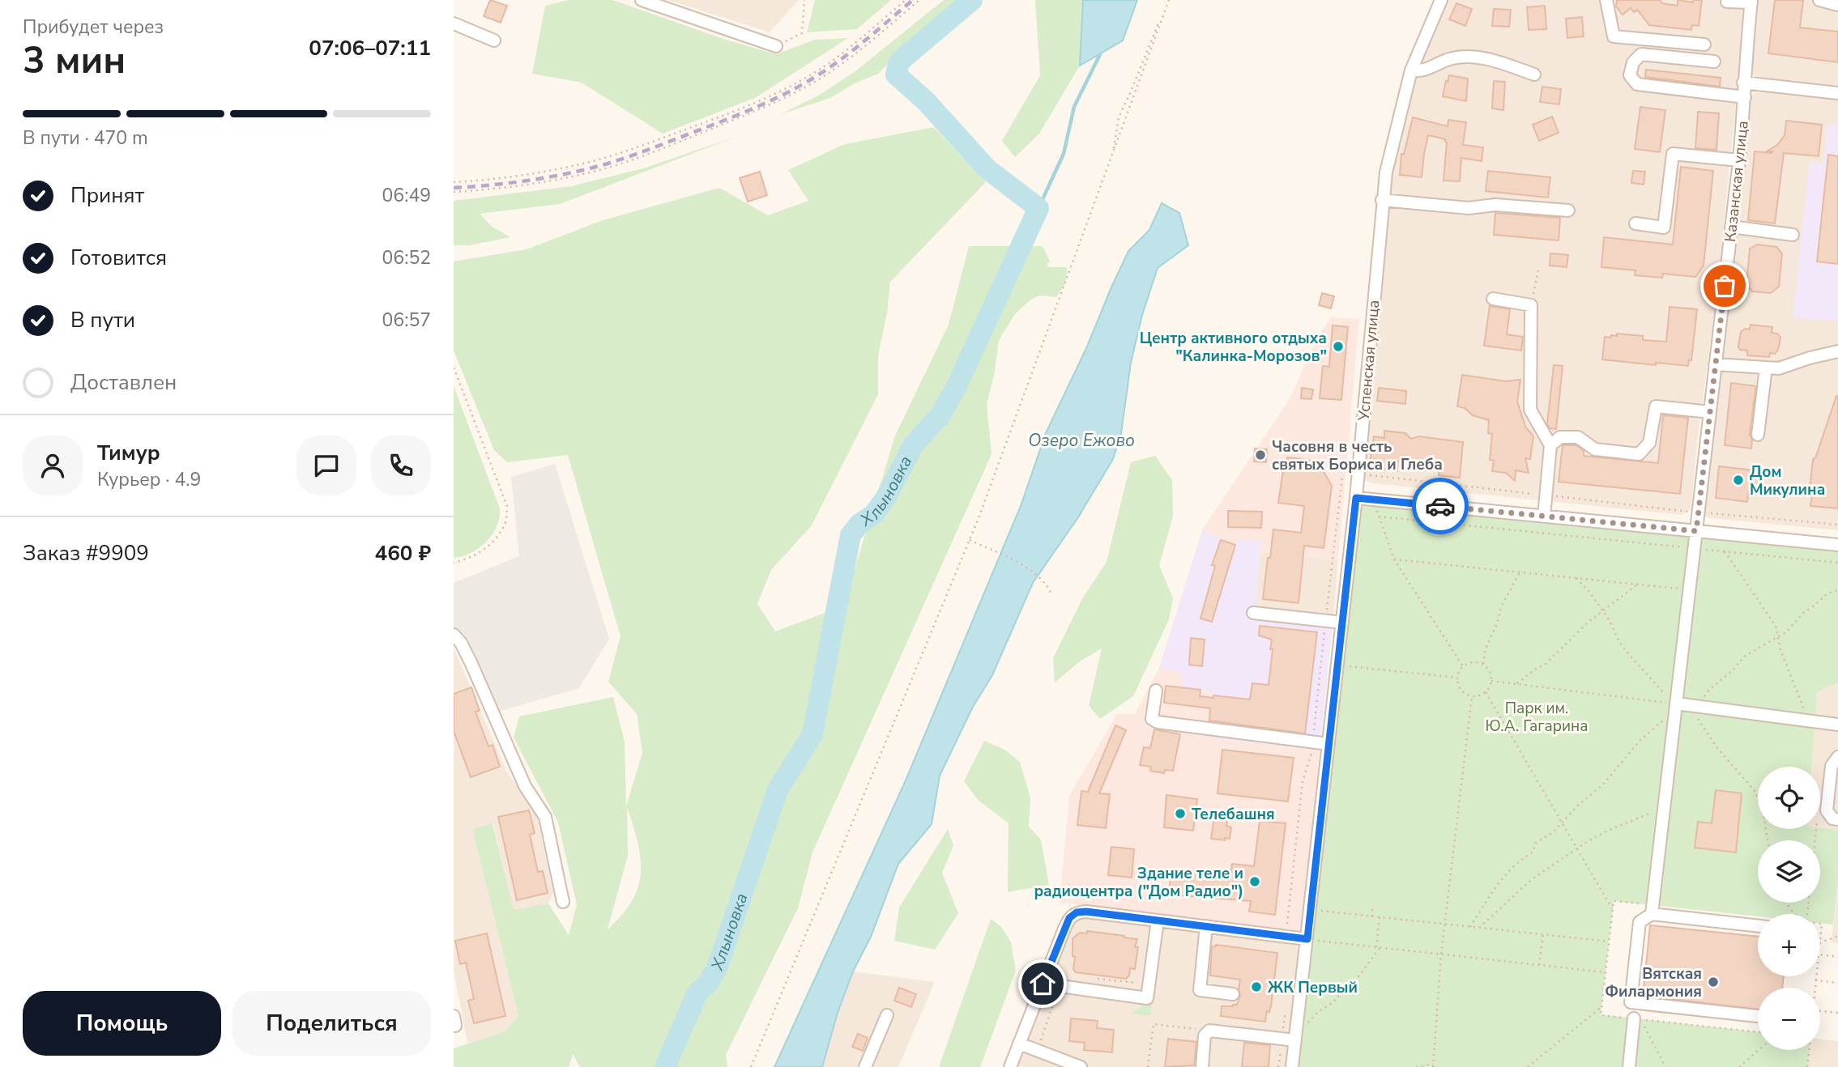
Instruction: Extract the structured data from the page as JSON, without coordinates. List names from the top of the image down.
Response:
{
  "streets": {
    "street": ["Казанская улица", "Успенская улица"]
  },
  "water": ["Озеро Ежово", "Хлыновка"],
  "parks": ["Парк им. Ю.А. Гагарина"],
  "places": [
    "Центр активного отдыха \"Калинка-Морозов\"",
    "Часовня в честь святых Бориса и Глеба",
    "Дом Микулина",
    "Телебашня",
    "Здание теле и радиоцентра (\"Дом Радио\")",
    "Вятская Филармония",
    "ЖК Первый"
  ],
  "page": {
    "heading": ["3 мин", "Прибудет через", "07:06–07:11"],
    "panel": [
      "Тимур",
      "Курьер · 4.9",
      "Заказ #9909",
      "460 ₽"
    ],
    "bar": "В пути · 470 m",
    "list": [
      ["Принят", "06:49"],
      ["Готовится", "06:52"],
      ["В пути", "06:57"],
      "Доставлен"
    ],
    "map_buttons": ["+", "−"],
    "buttons": ["Помощь", "Поделиться"]
  }
}
